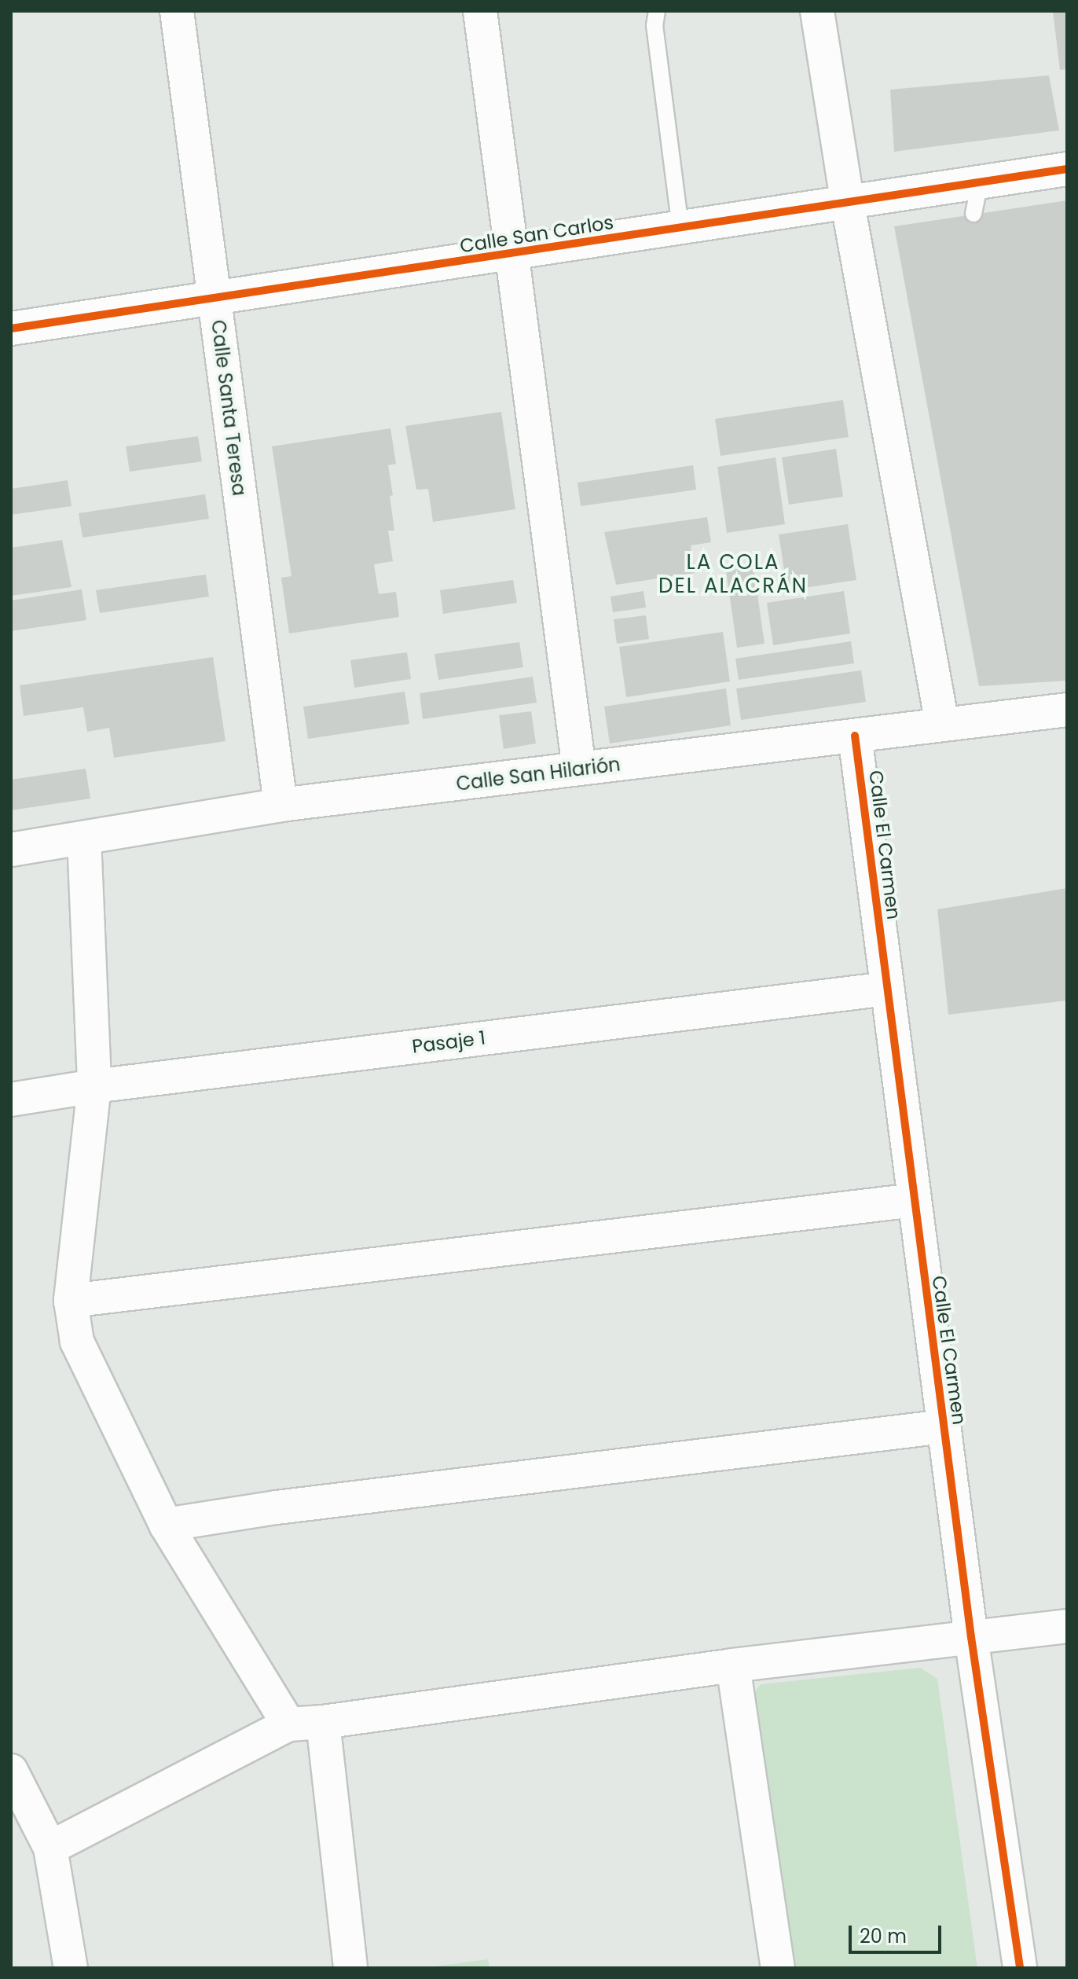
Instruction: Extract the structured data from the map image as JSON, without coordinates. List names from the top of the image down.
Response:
{
  "streets": {
    "street": [
      "Calle San Carlos",
      "Calle Santa Teresa",
      "Calle San Hilarión",
      "Calle El Carmen",
      "Pasaje 1"
    ]
  },
  "crossings": [
    ["Calle San Carlos", "Calle Santa Teresa"],
    ["Calle Santa Teresa", "Calle San Hilarión"],
    ["Calle San Hilarión", "Calle El Carmen"],
    ["Calle El Carmen", "Pasaje 1"]
  ],
  "districts": ["LA COLA DEL ALACRÁN"],
  "scale_bar": "20 m"
}
